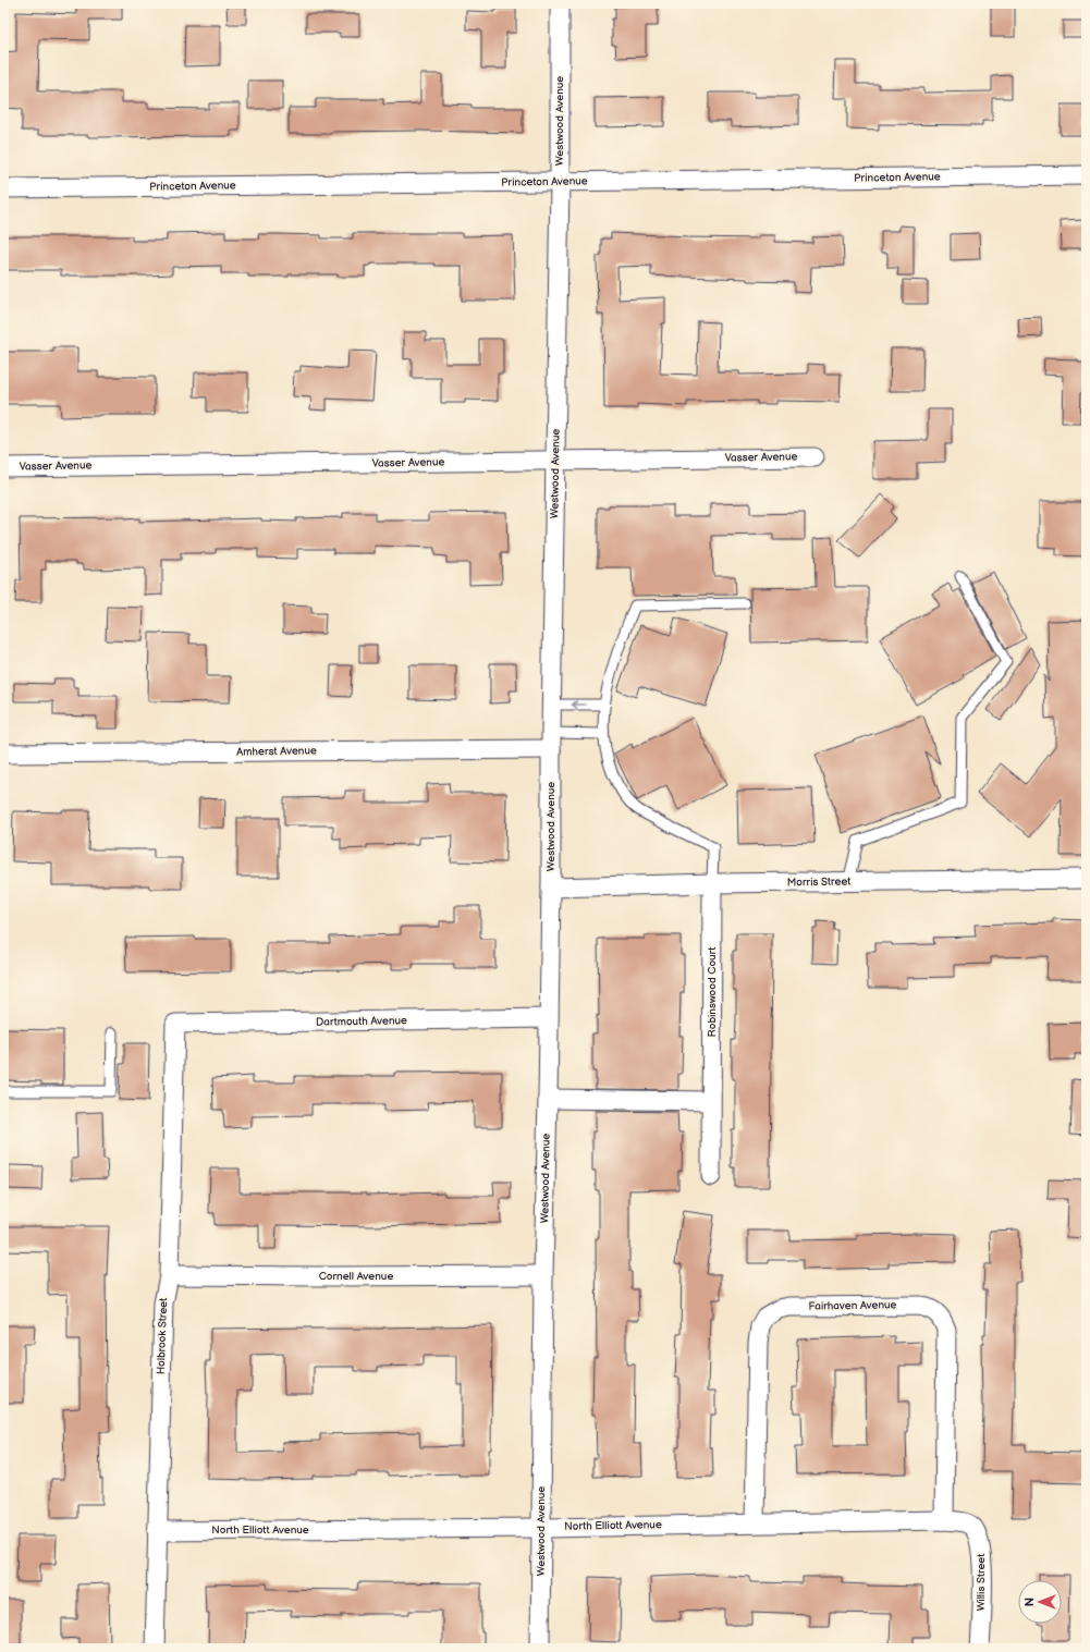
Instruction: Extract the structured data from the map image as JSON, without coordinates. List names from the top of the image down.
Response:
{
  "streets": {
    "street": [
      "Westwood Avenue",
      "Princeton Avenue",
      "Vasser Avenue",
      "Amherst Avenue",
      "Morris Street",
      "Robinswood Court",
      "Dartmouth Avenue",
      "Cornell Avenue",
      "Fairhaven Avenue",
      "Holbrook Street",
      "North Elliott Avenue",
      "Willis Street"
    ]
  },
  "crossings": [
    ["Westwood Avenue", "Princeton Avenue"],
    ["Westwood Avenue", "Vasser Avenue"],
    ["Westwood Avenue", "Amherst Avenue"],
    ["Westwood Avenue", "Morris Street"],
    ["Westwood Avenue", "Dartmouth Avenue"],
    ["Westwood Avenue", "Cornell Avenue"],
    ["Westwood Avenue", "North Elliott Avenue"],
    ["Morris Street", "Robinswood Court"],
    ["Dartmouth Avenue", "Holbrook Street"],
    ["Cornell Avenue", "Holbrook Street"],
    ["Fairhaven Avenue", "North Elliott Avenue"],
    ["Holbrook Street", "North Elliott Avenue"],
    ["North Elliott Avenue", "Willis Street"]
  ],
  "north": "left"
}
